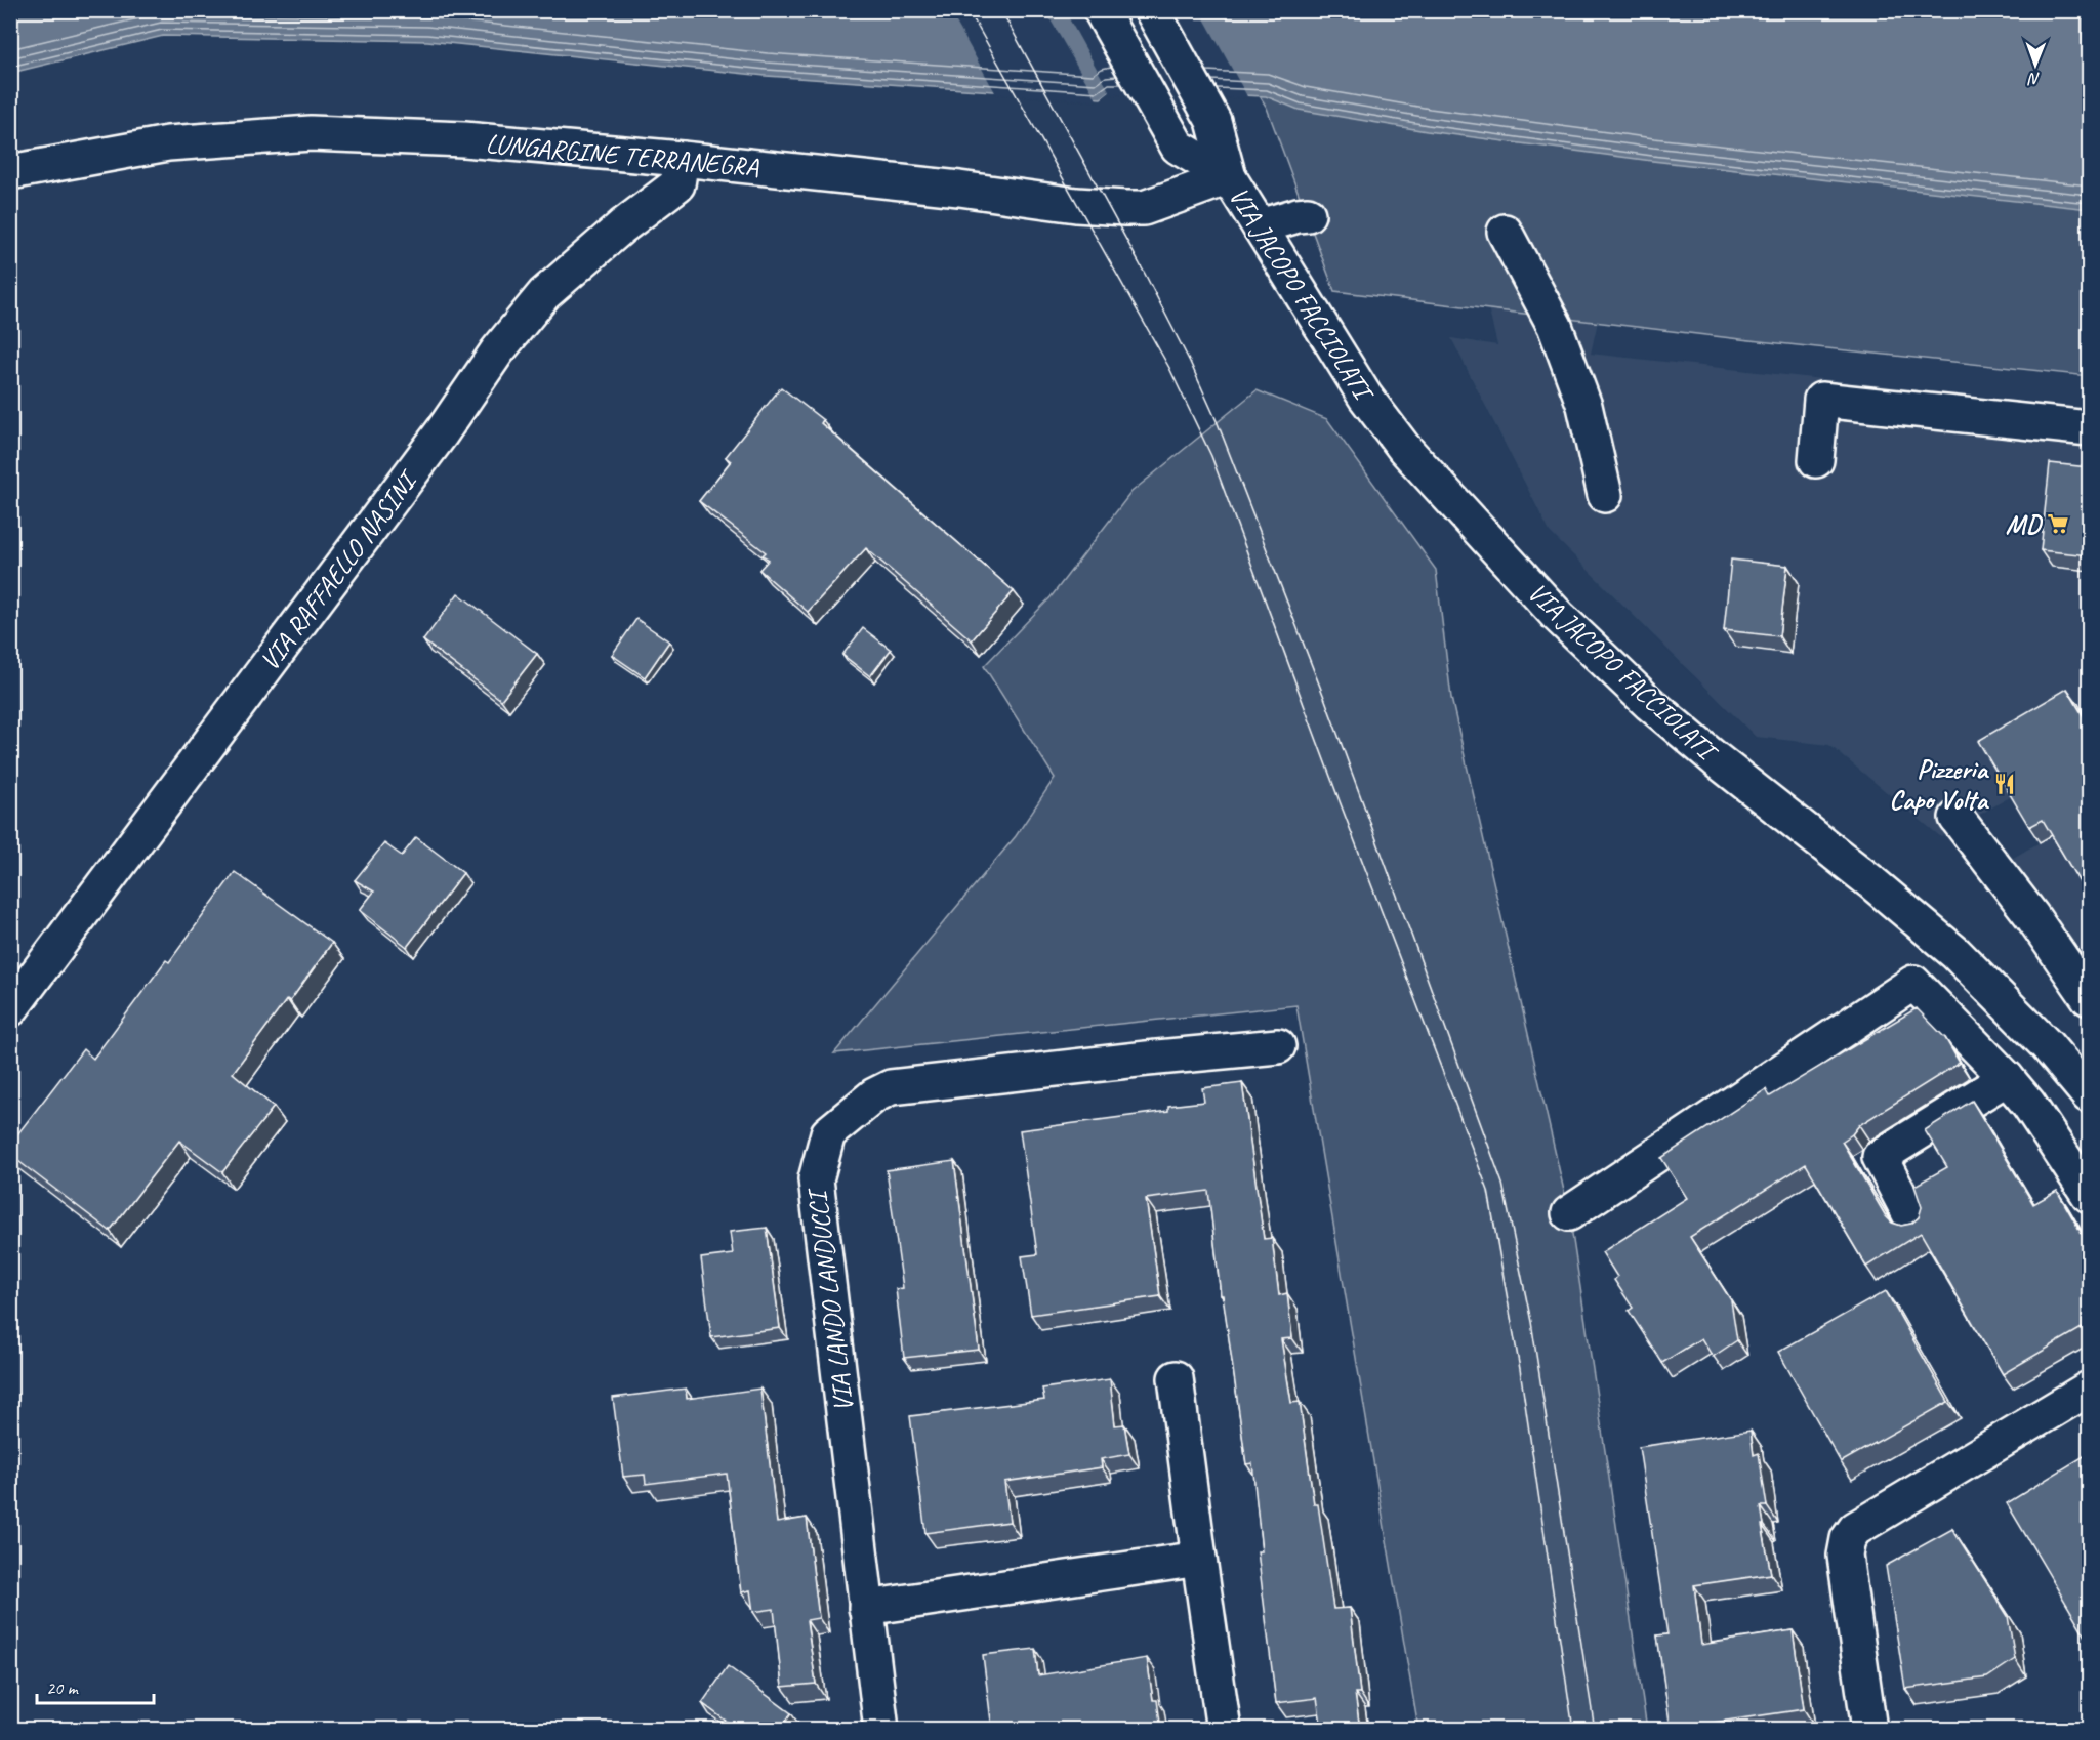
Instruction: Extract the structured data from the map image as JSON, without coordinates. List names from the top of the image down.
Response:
{
  "streets": {
    "street": [
      "LUNGARGINE TERRANEGRA",
      "VIA JACOPO FACCIOLATI",
      "VIA RAFFAELLO NASINI",
      "VIA LANDO LANDUCCI"
    ]
  },
  "crossings": [
    ["LUNGARGINE TERRANEGRA", "VIA JACOPO FACCIOLATI"],
    ["LUNGARGINE TERRANEGRA", "VIA RAFFAELLO NASINI"]
  ],
  "places": {
    "supermarket": ["MD"],
    "restaurant": ["Pizzeria Capo Volta"]
  },
  "scale_bar": "20 m",
  "north": "bottom"
}
